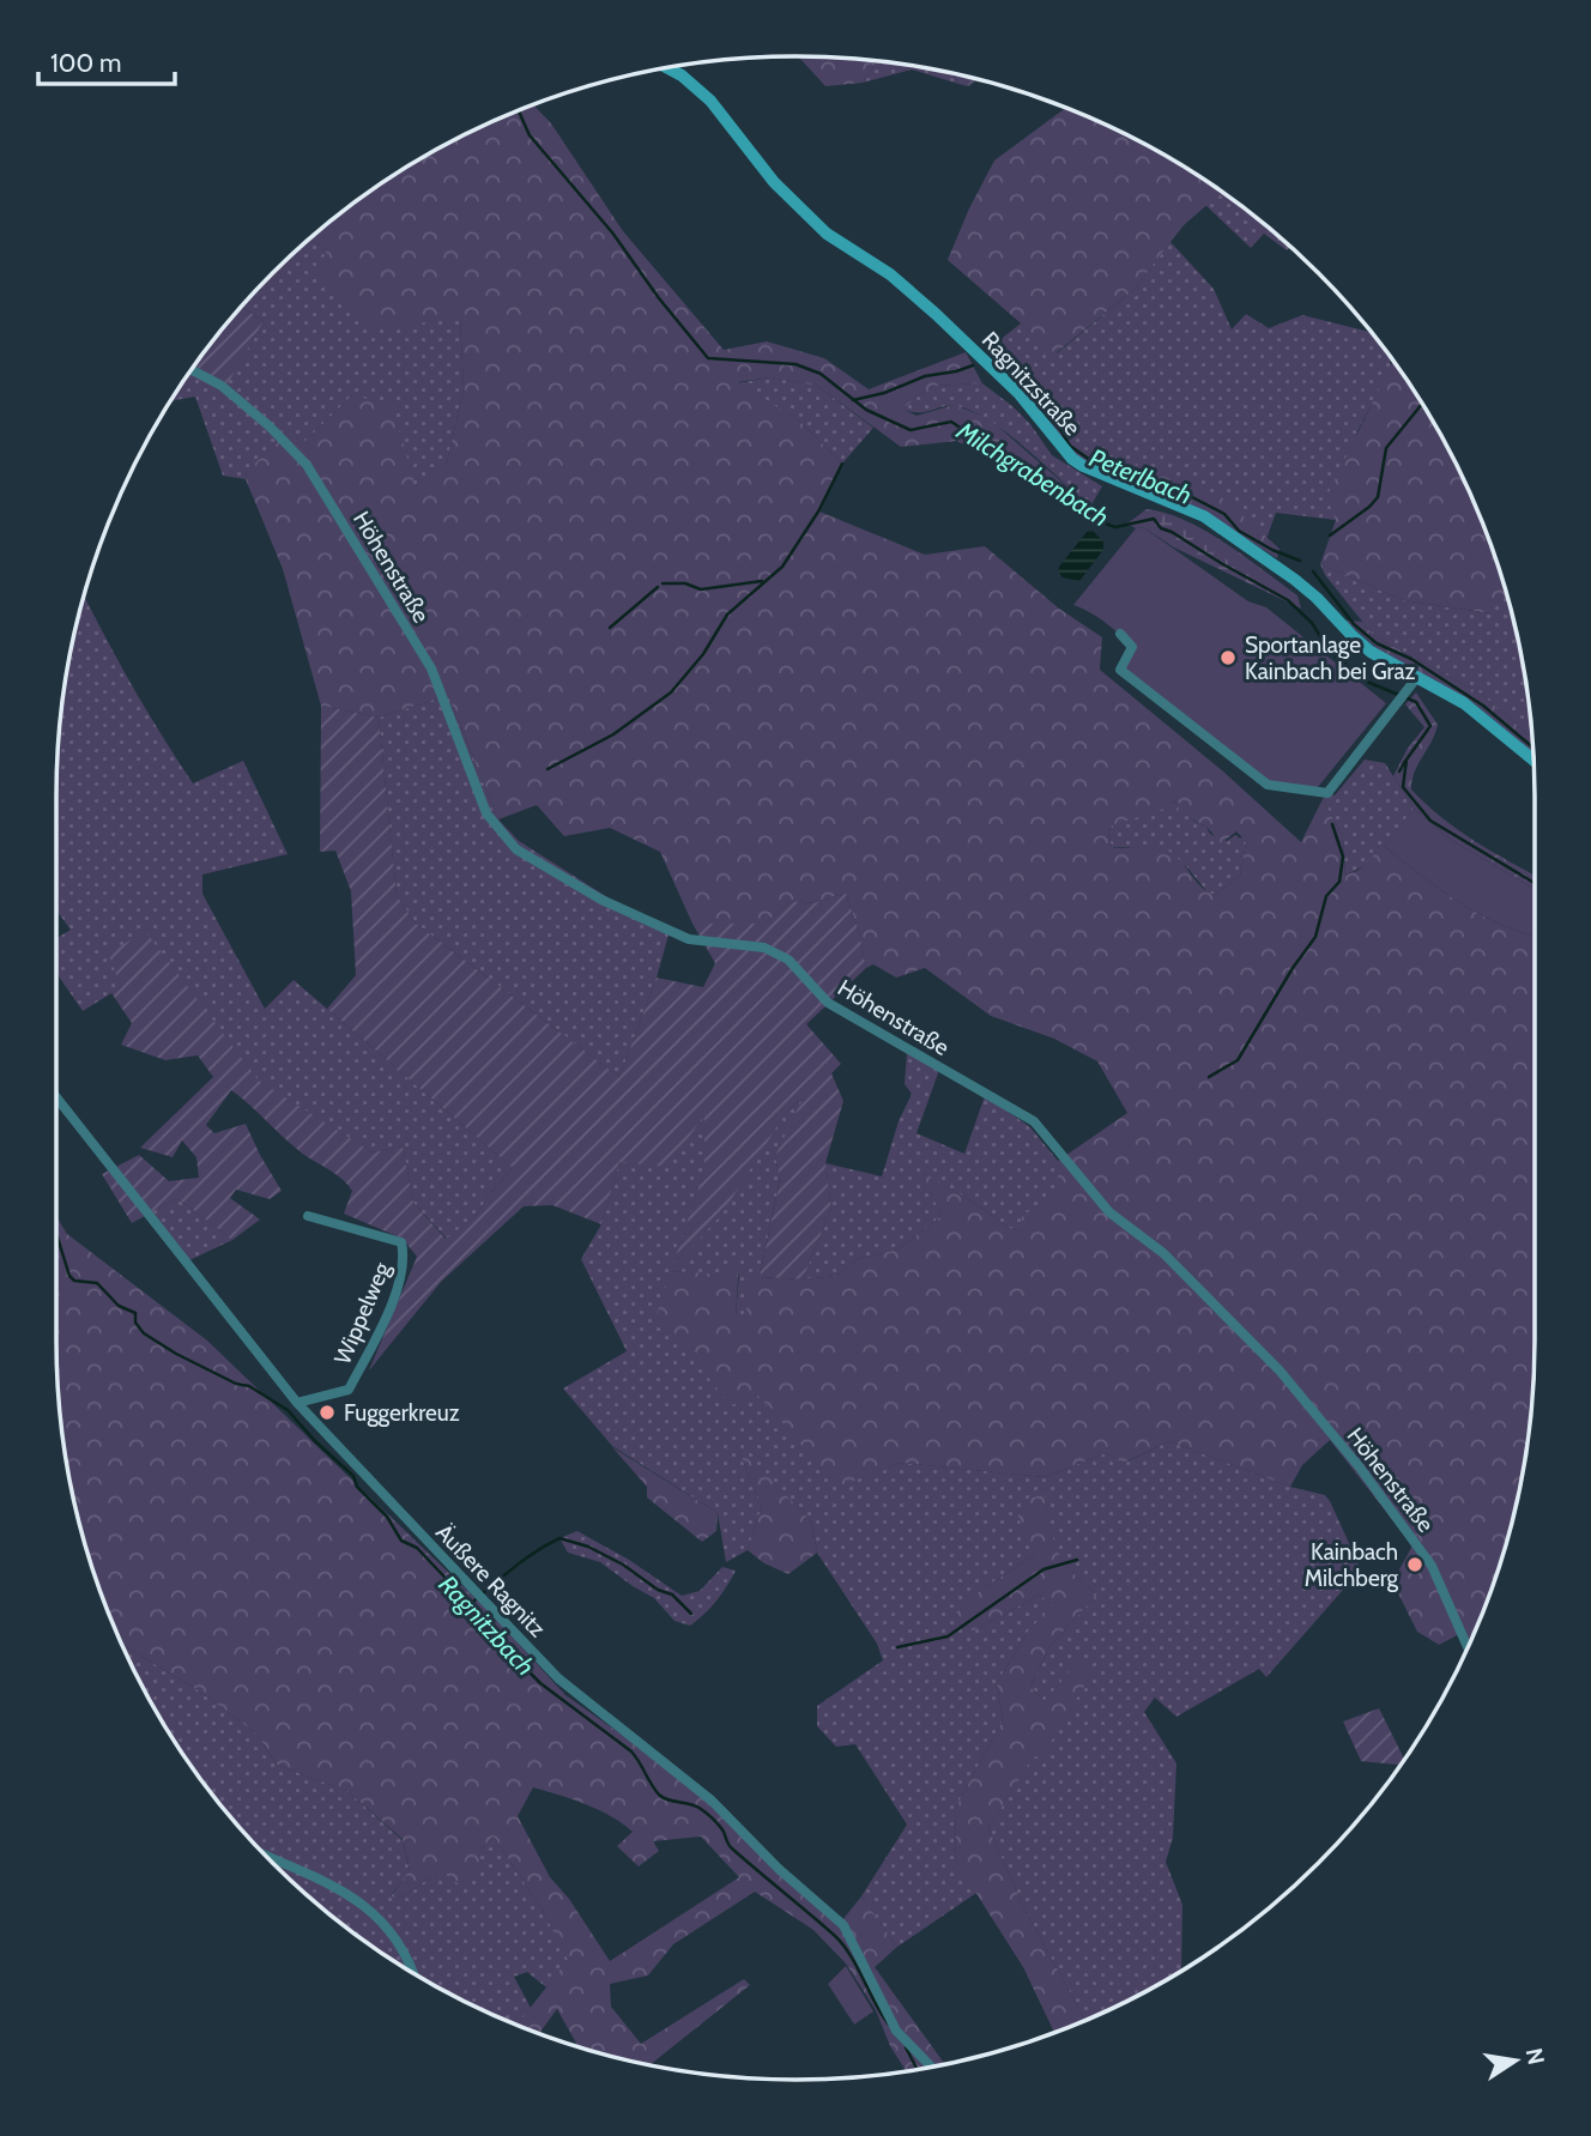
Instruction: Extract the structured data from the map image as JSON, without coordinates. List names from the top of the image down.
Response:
{
  "streets": {
    "main road": ["Ragnitzstraße"],
    "street": ["Höhenstraße", "Wippelweg", "Äußere Ragnitz"]
  },
  "crossings": [
    ["Wippelweg", "Äußere Ragnitz"]
  ],
  "water": ["Milchgrabenbach", "Peterlbach", "Ragnitzbach"],
  "places": ["Sportanlage Kainbach bei Graz", "Fuggerkreuz", "Kainbach Milchberg"],
  "scale_bar": "100 m",
  "north": "right"
}
